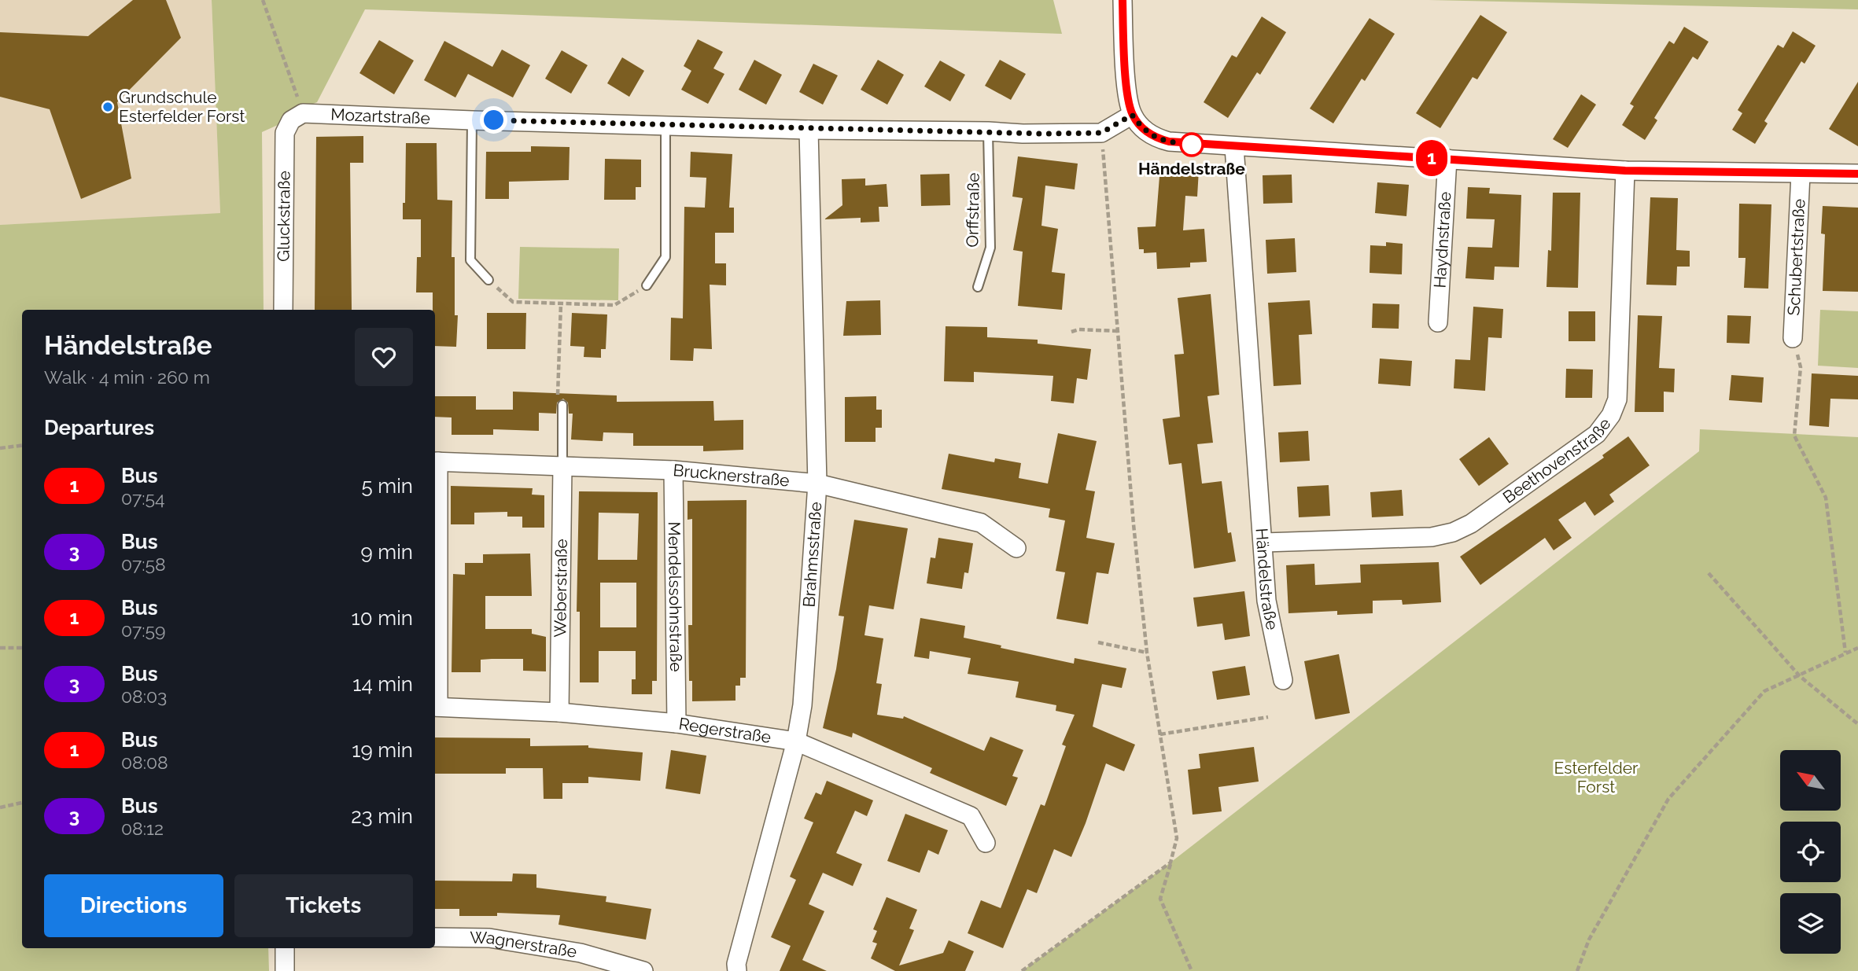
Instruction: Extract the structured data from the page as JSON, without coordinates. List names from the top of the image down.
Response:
{
  "streets": {
    "street": [
      "Mozartstraße",
      "Gluckstraße",
      "Haydnstraße",
      "Schubertstraße",
      "Beethovenstraße",
      "Brucknerstraße",
      "Brahmsstraße",
      "Händelstraße",
      "Weberstraße",
      "Mendelssohnstraße",
      "Regerstraße",
      "Wagnerstraße"
    ],
    "lane": ["Orffstraße"]
  },
  "crossings": [
    ["Mozartstraße", "Orffstraße"],
    ["Mozartstraße", "Gluckstraße"],
    ["Mozartstraße", "Brahmsstraße"],
    ["Beethovenstraße", "Händelstraße"],
    ["Brucknerstraße", "Brahmsstraße"],
    ["Brucknerstraße", "Weberstraße"],
    ["Brucknerstraße", "Mendelssohnstraße"],
    ["Brahmsstraße", "Regerstraße"],
    ["Weberstraße", "Regerstraße"],
    ["Mendelssohnstraße", "Regerstraße"]
  ],
  "parks": ["Esterfelder Forst"],
  "places": ["Grundschule Esterfelder Forst", "Händelstraße"],
  "lines": ["bus line 1"],
  "north": "top left",
  "page": {
    "on_map": "1",
    "heading": [
      ["Händelstraße", "Walk · 4 min · 260 m"],
      "Departures"
    ],
    "list": [
      {
        "mark": "1",
        "name": "Bus",
        "note": "07:54",
        "value": "5 min"
      },
      {
        "mark": "3",
        "name": "Bus",
        "note": "07:58",
        "value": "9 min"
      },
      {
        "mark": "1",
        "name": "Bus",
        "note": "07:59",
        "value": "10 min"
      },
      {
        "mark": "3",
        "name": "Bus",
        "note": "08:03",
        "value": "14 min"
      },
      {
        "mark": "1",
        "name": "Bus",
        "note": "08:08",
        "value": "19 min"
      },
      {
        "mark": "3",
        "name": "Bus",
        "note": "08:12",
        "value": "23 min"
      }
    ],
    "buttons": ["Directions", "Tickets"]
  }
}
